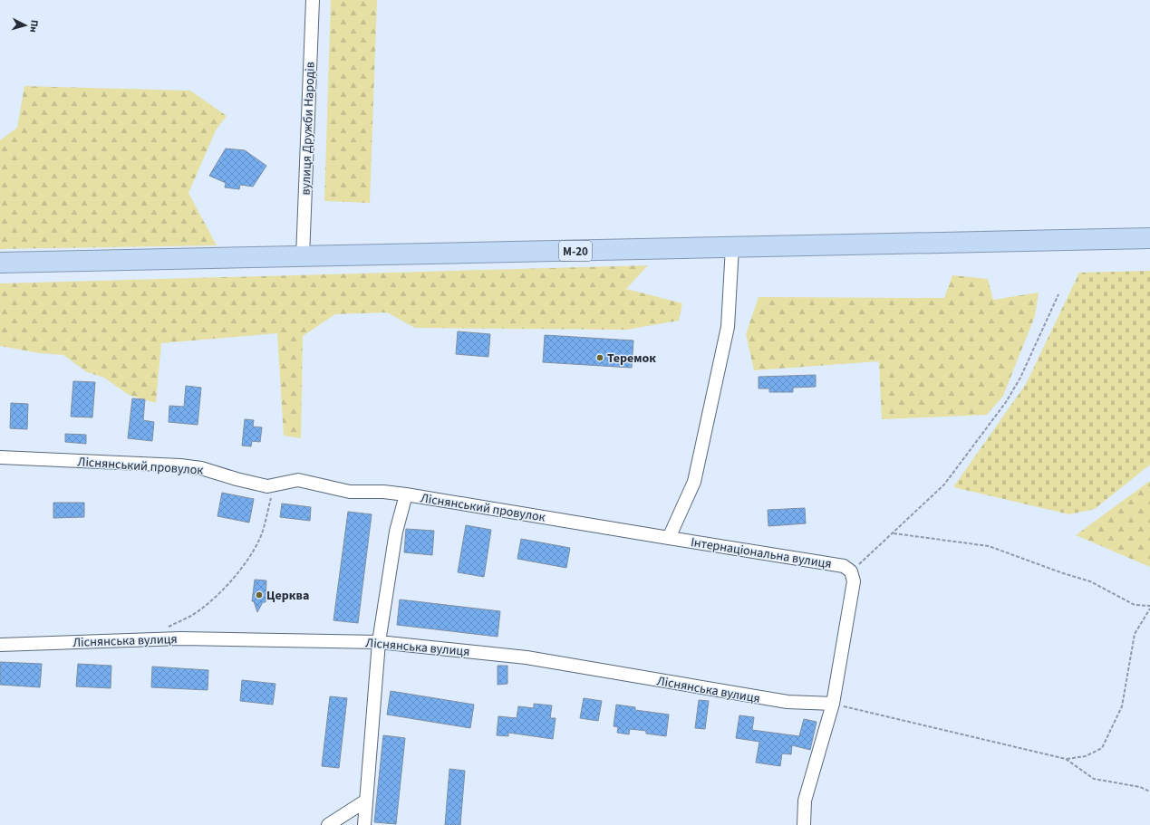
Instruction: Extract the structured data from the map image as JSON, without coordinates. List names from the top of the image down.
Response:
{
  "streets": {
    "highway": ["М-20"],
    "street": [
      "вулиця Дружби Народів",
      "Ліснянський провулок",
      "Інтернаціональна вулиця",
      "Ліснянська вулиця"
    ]
  },
  "crossings": [
    ["вулиця Дружби Народів", "М-20"],
    ["Ліснянський провулок", "Інтернаціональна вулиця"]
  ],
  "places": ["Теремок", "Церква"],
  "north": "right"
}
